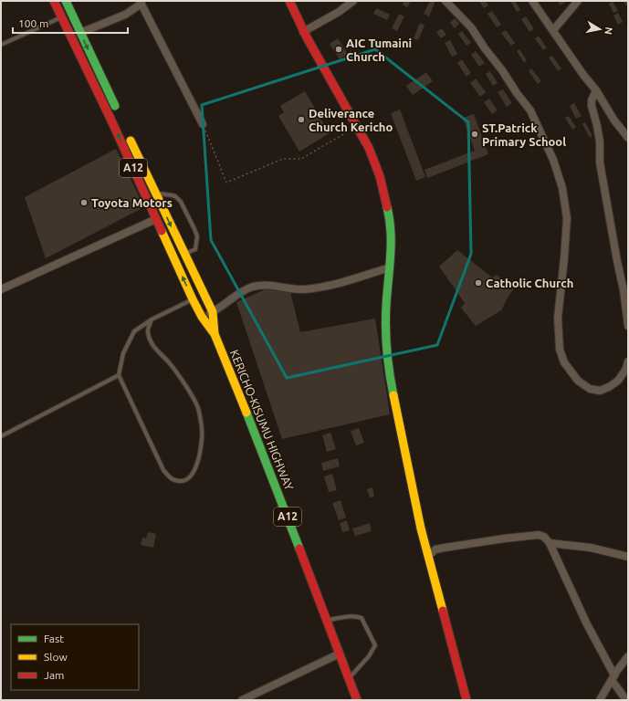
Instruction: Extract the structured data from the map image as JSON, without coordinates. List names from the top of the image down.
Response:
{
  "streets": {
    "main road": ["A12", "KERICHO-KISUMU HIGHWAY"]
  },
  "places": [
    "AIC Tumaini Church",
    "Deliverance Church Kericho",
    "ST.Patrick Primary School",
    "Toyota Motors",
    "Catholic Church"
  ],
  "legend": ["Fast", "Slow", "Jam"],
  "scale_bar": "100 m",
  "north": "right"
}
